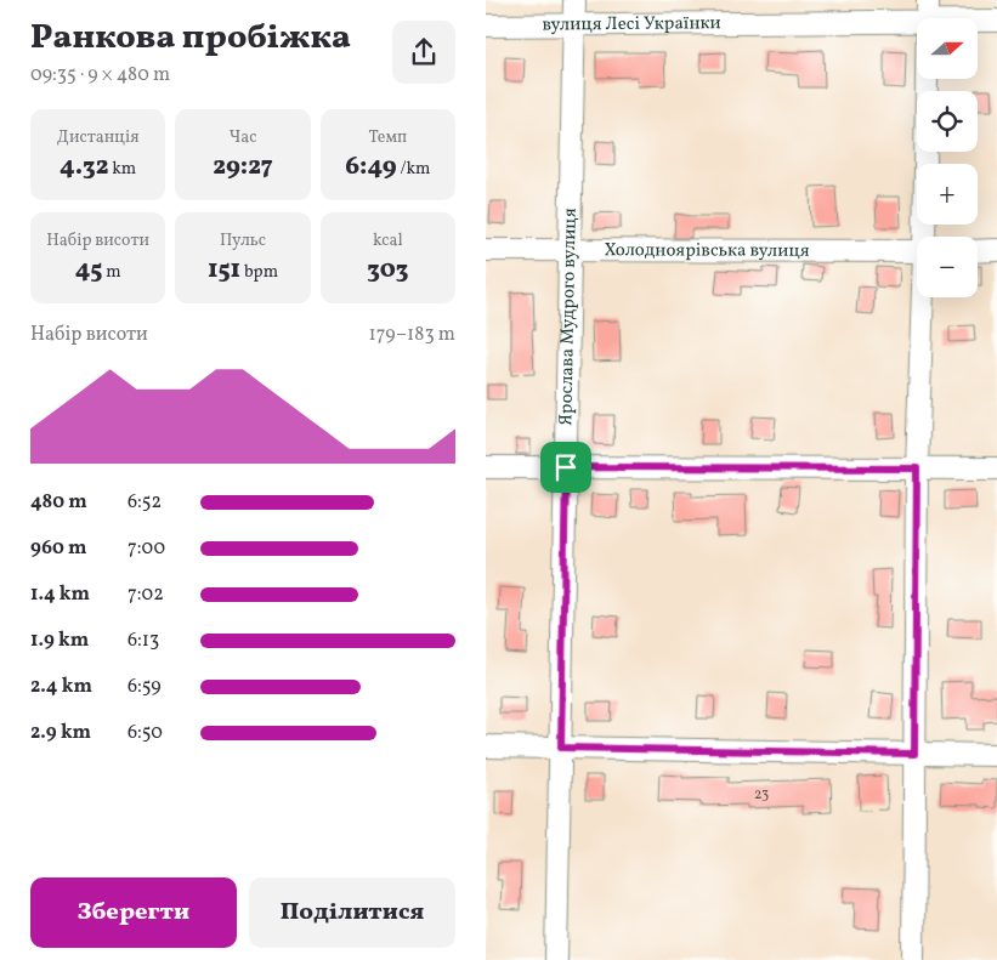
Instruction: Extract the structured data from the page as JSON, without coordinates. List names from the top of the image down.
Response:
{
  "streets": {
    "street": ["вулиця Лесі Українки", "Холодноярівська вулиця", "Ярослава Мудрого вулиця"]
  },
  "crossings": [
    ["вулиця Лесі Українки", "Ярослава Мудрого вулиця"],
    ["Холодноярівська вулиця", "Ярослава Мудрого вулиця"]
  ],
  "house_numbers": ["23"],
  "north": "right",
  "page": {
    "heading": ["Ранкова пробіжка", "09:35 · 9 × 480 m"],
    "map_buttons": ["+", "−"],
    "stats": [
      ["Дистанція", "4.32 km"],
      ["Час", "29:27"],
      ["Темп", "6:49 /km"],
      ["Набір висоти", "45 m"],
      ["Пульс", "151 bpm"],
      ["kcal", "303"]
    ],
    "chart": ["Набір висоти", "179–183 m"],
    "list": [
      {
        "name": "480 m",
        "note": "6:52"
      },
      {
        "name": "960 m",
        "note": "7:00"
      },
      {
        "name": "1.4 km",
        "note": "7:02"
      },
      {
        "name": "1.9 km",
        "note": "6:13"
      },
      {
        "name": "2.4 km",
        "note": "6:59"
      },
      {
        "name": "2.9 km",
        "note": "6:50"
      }
    ],
    "buttons": ["Зберегти", "Поділитися"]
  }
}
